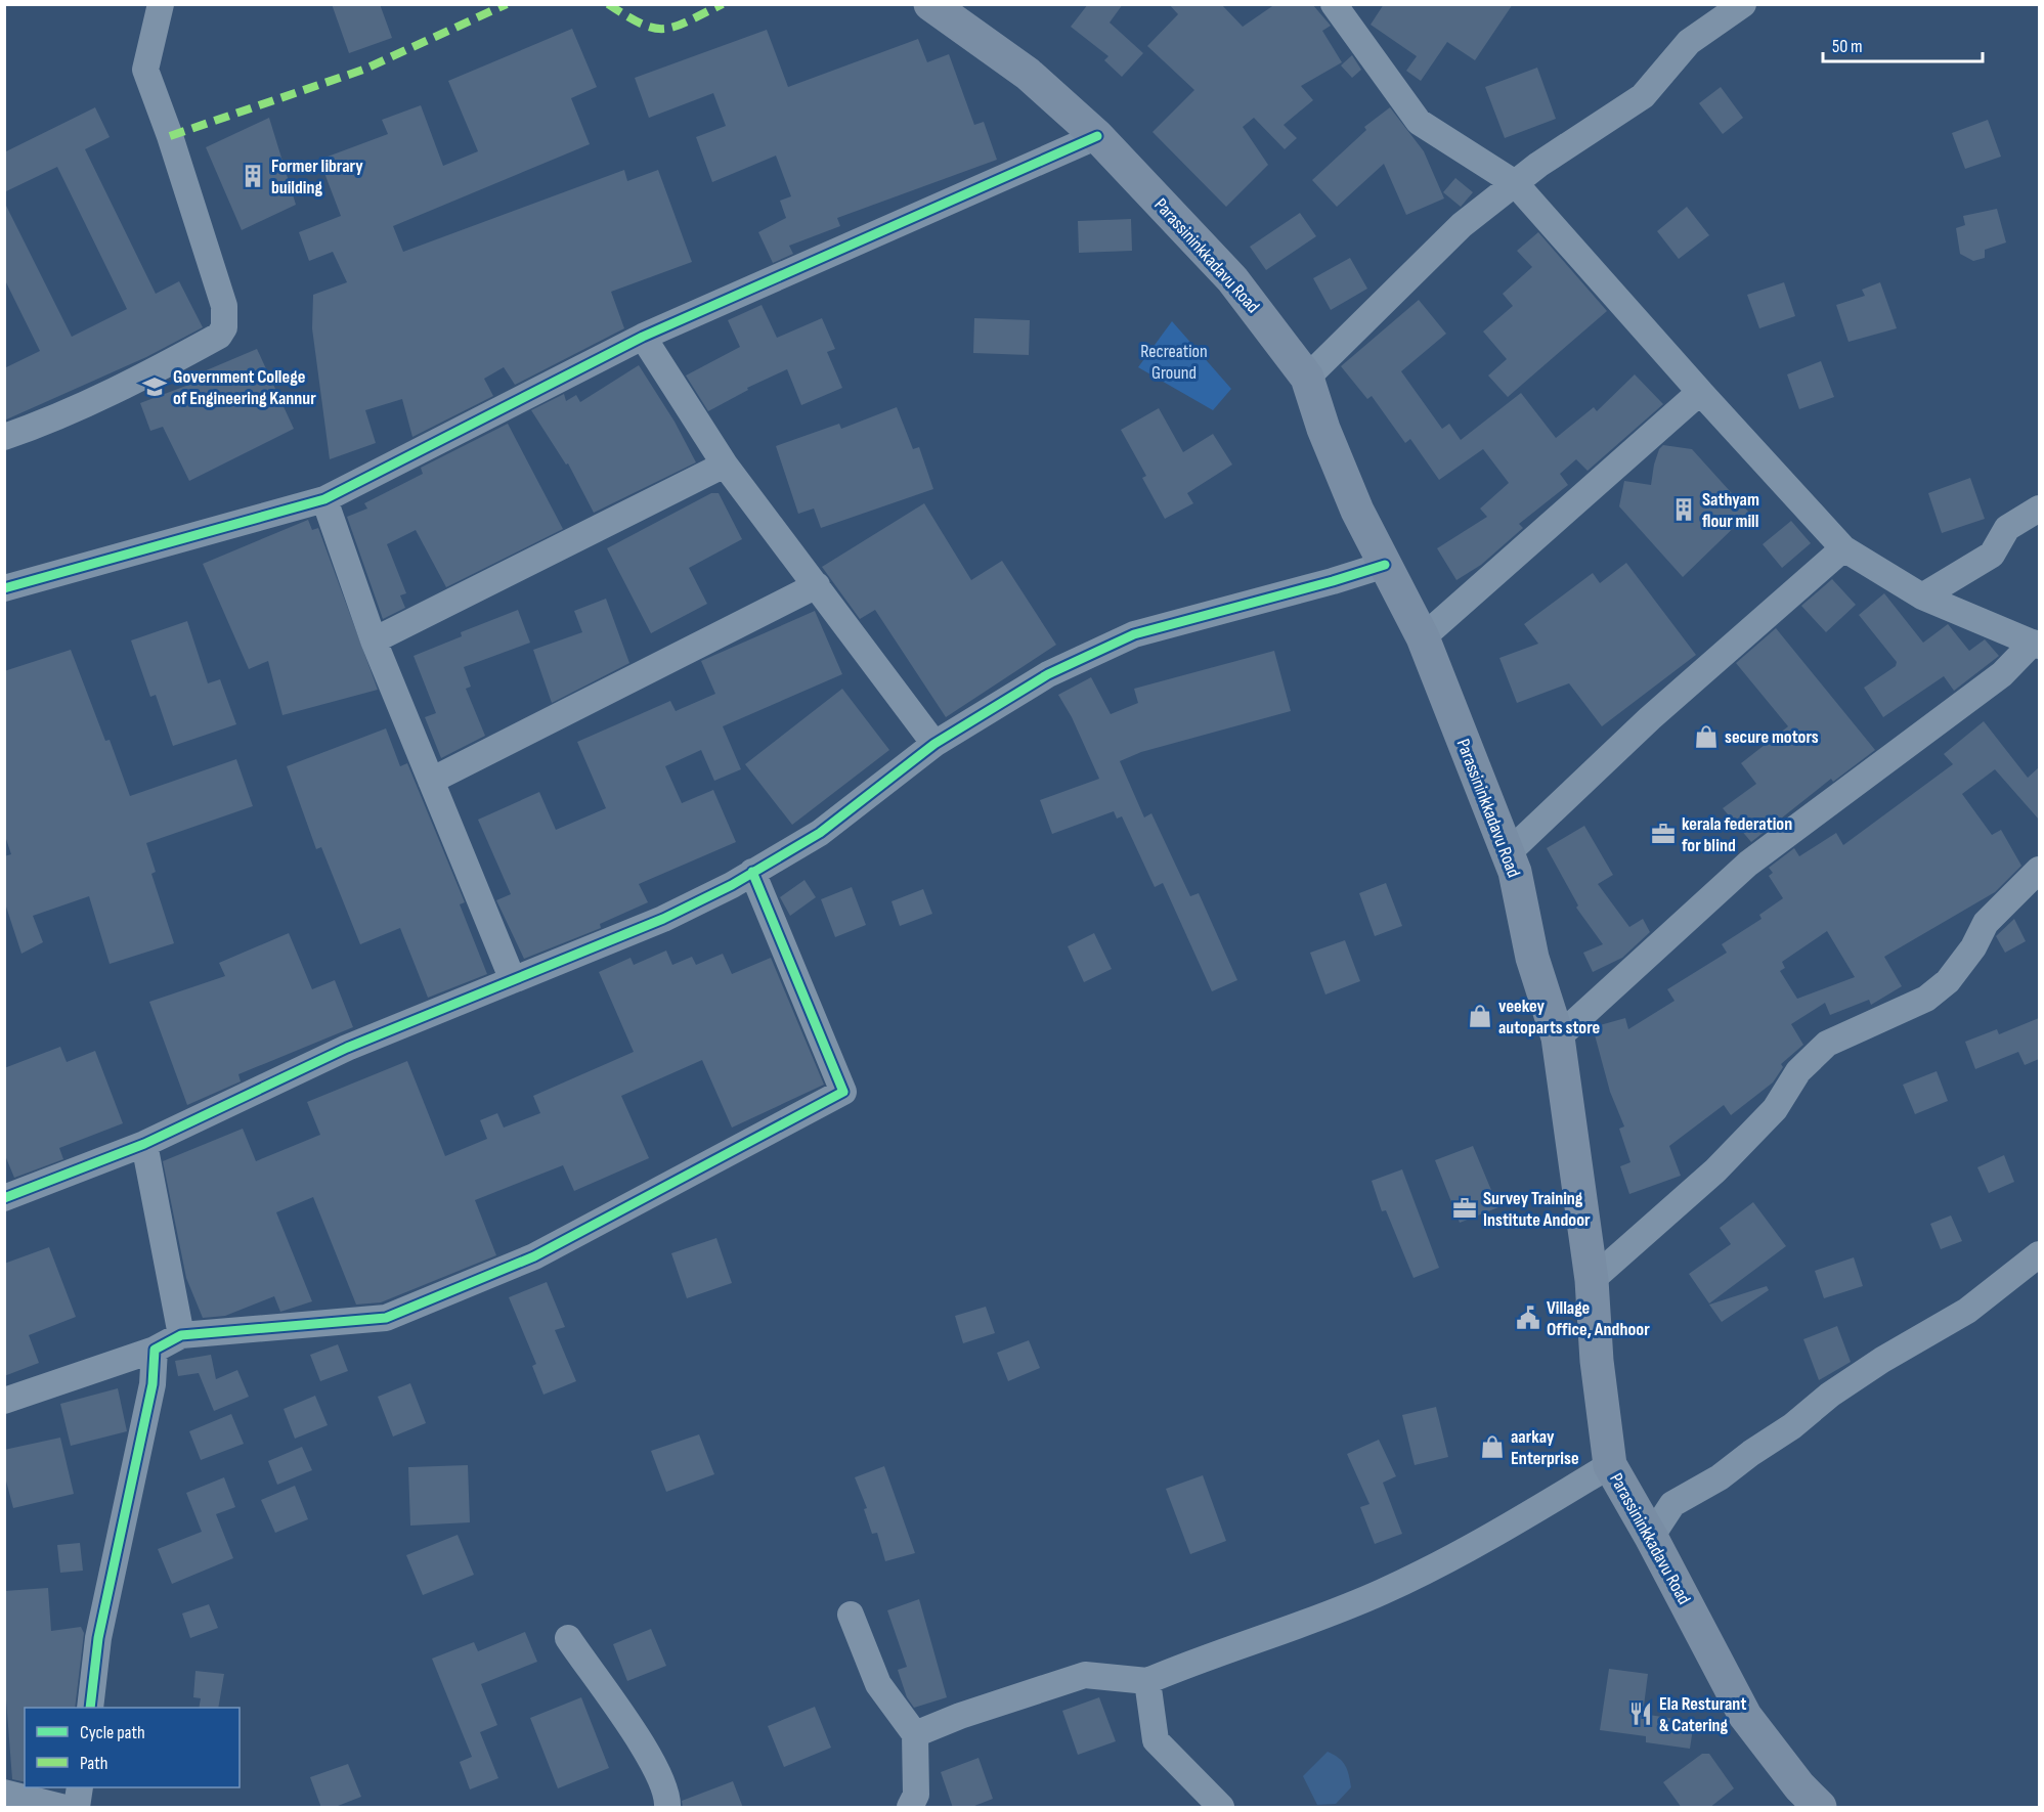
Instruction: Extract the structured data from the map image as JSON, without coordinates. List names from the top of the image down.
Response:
{
  "streets": {
    "main road": ["Parassininkkadavu Road"]
  },
  "parks": ["Recreation Ground"],
  "places": {
    "building": ["Former library building", "Sathyam flour mill"],
    "school or university": ["Government College of Engineering Kannur"],
    "shop": ["secure motors", "veekey autoparts store", "aarkay Enterprise"],
    "office": ["kerala federation for blind", "Survey Training Institute Andoor"],
    "public building": ["Village Office, Andhoor"],
    "restaurant": ["Ela Resturant & Catering"]
  },
  "legend": ["Cycle path", "Path"],
  "scale_bar": "50 m"
}
